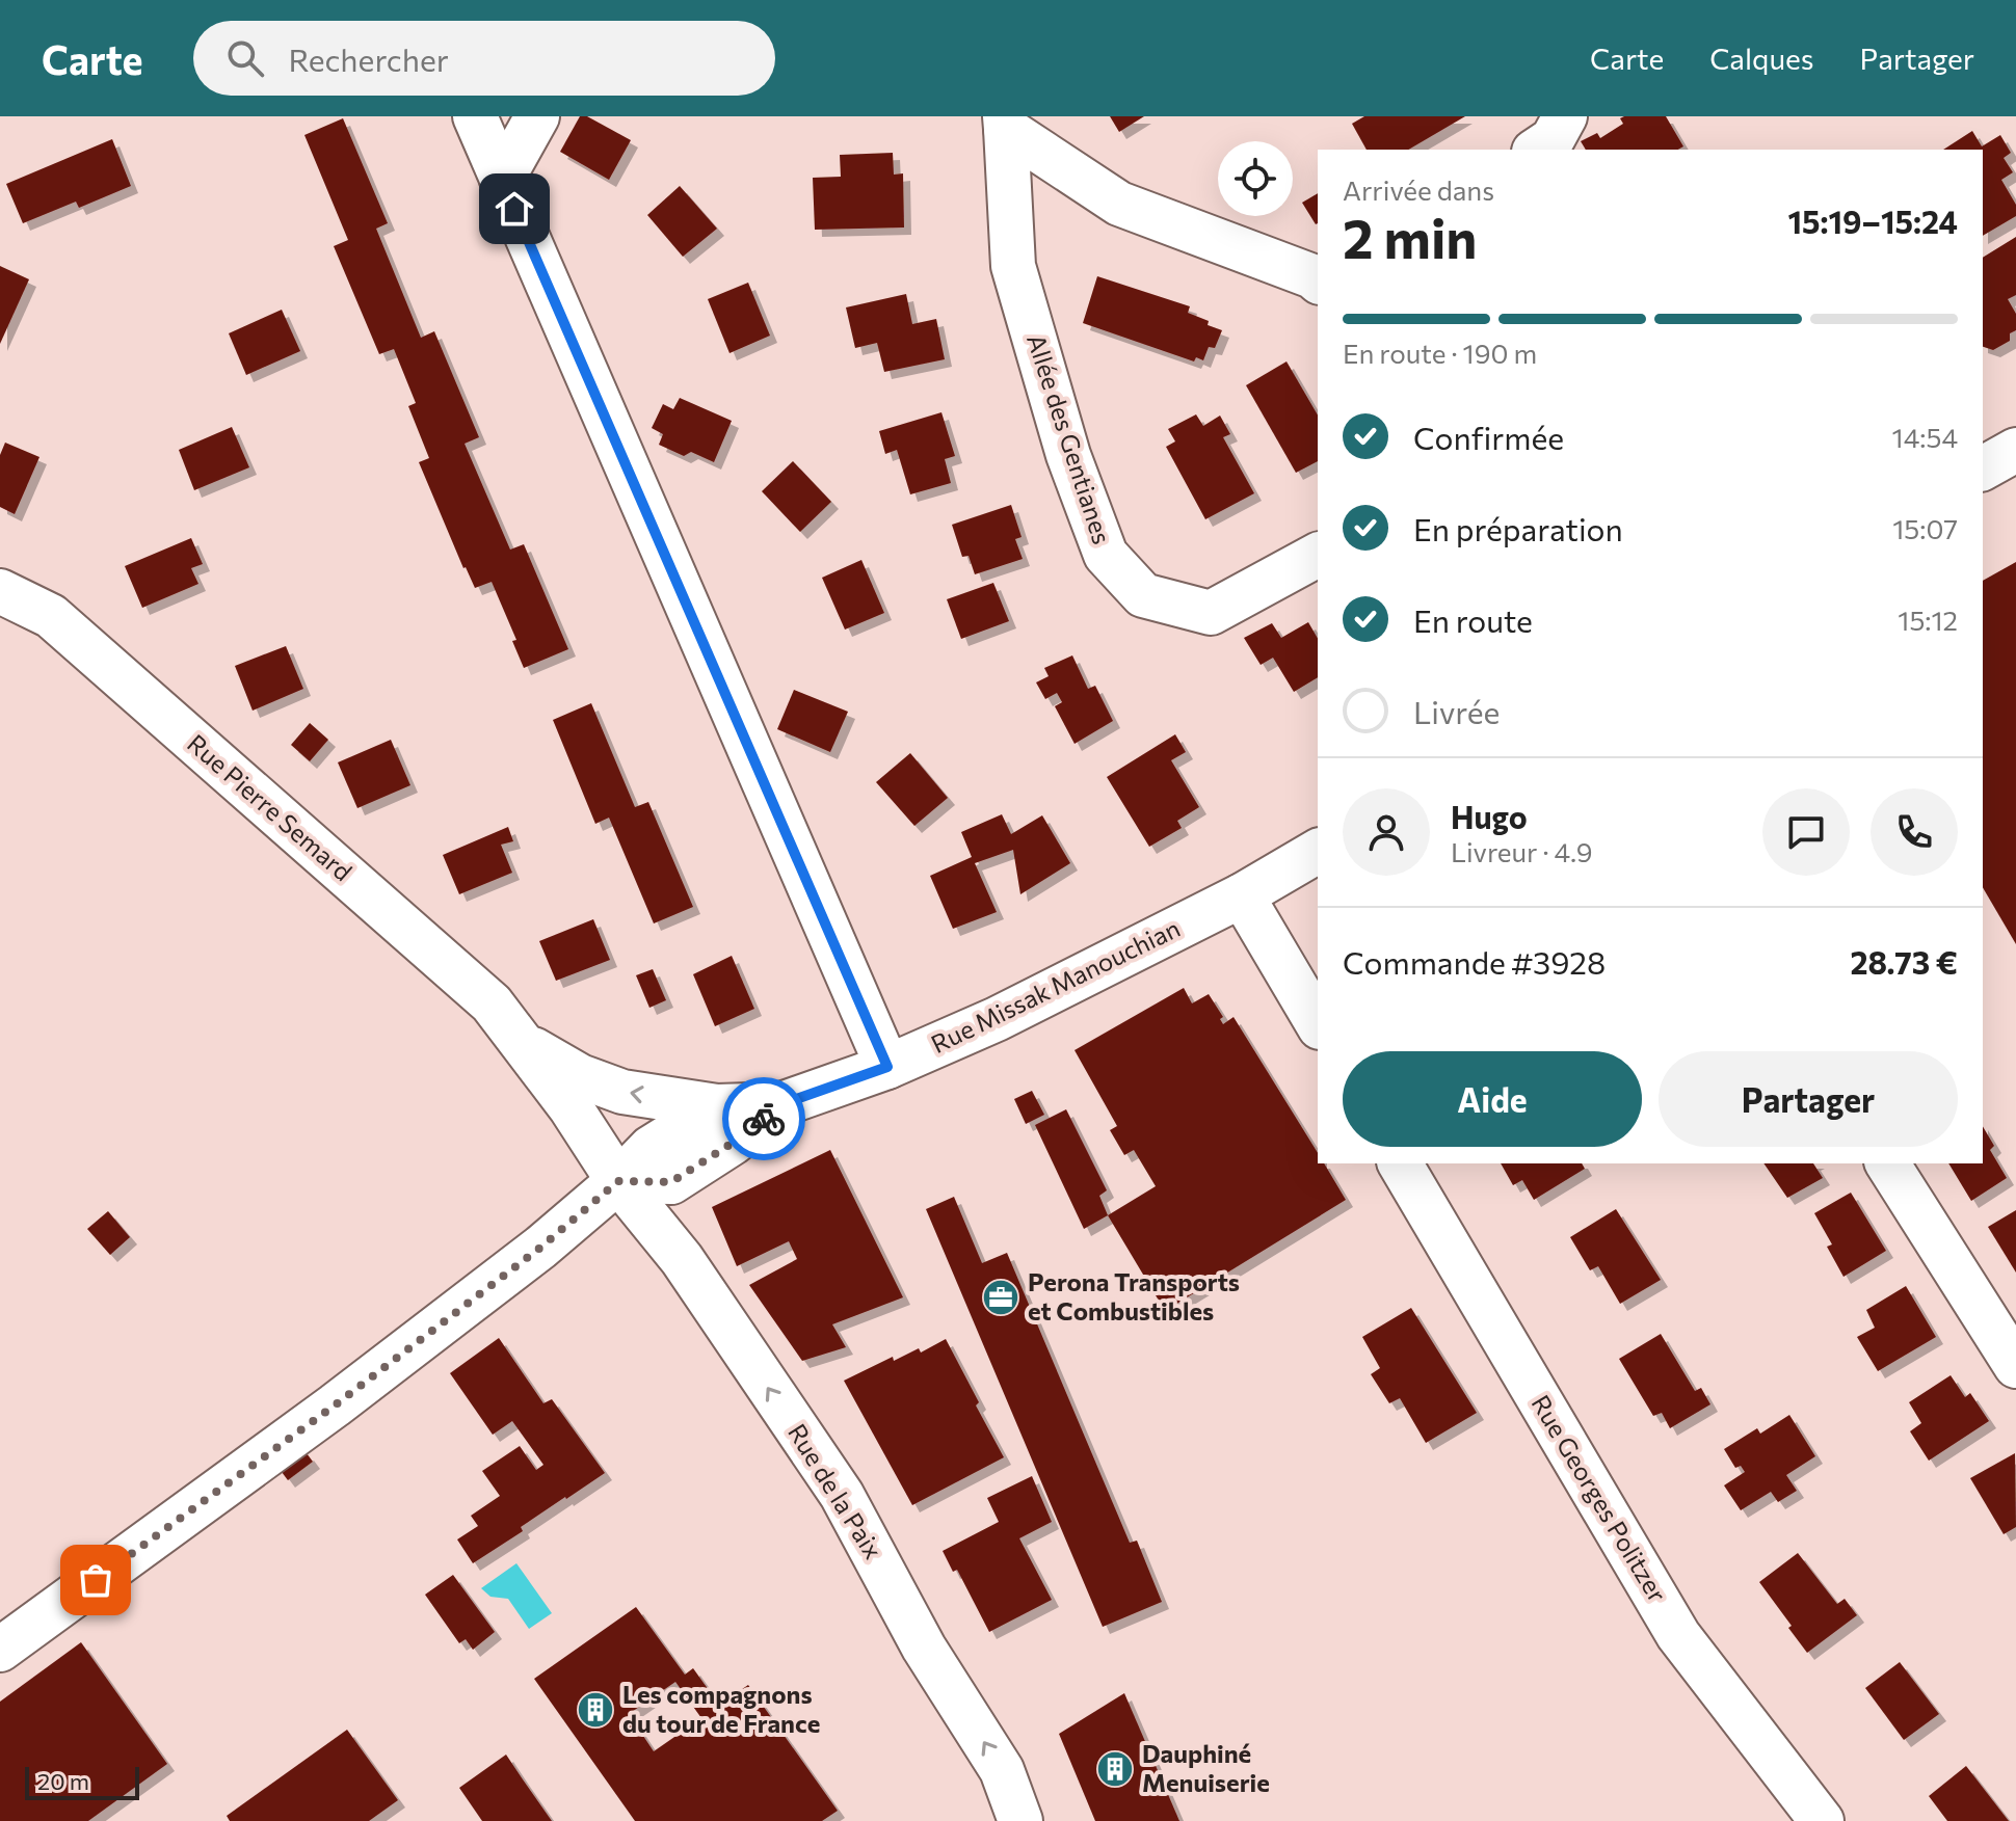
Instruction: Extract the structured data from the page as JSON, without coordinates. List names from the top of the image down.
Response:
{
  "streets": {
    "street": [
      "Allée des Gentianes",
      "Rue Pierre Semard",
      "Rue Missak Manouchian",
      "Rue de la Paix",
      "Rue Georges Politzer"
    ]
  },
  "crossings": [
    ["Rue Pierre Semard", "Rue Missak Manouchian"],
    ["Rue Pierre Semard", "Rue de la Paix"],
    ["Rue Missak Manouchian", "Rue de la Paix"]
  ],
  "one_way": ["Rue de la Paix"],
  "places": {
    "office": ["Perona Transports et Combustibles"],
    "building": ["Les compagnons du tour de France", "Dauphiné Menuiserie"]
  },
  "scale_bar": "20 m",
  "page": {
    "header": "Carte",
    "search": "Rechercher",
    "nav": ["Carte", "Calques", "Partager"],
    "heading": ["2 min", "Arrivée dans", "15:19–15:24"],
    "panel": [
      "Hugo",
      "Livreur · 4.9",
      "Commande #3928",
      "28.73 €"
    ],
    "bar": "En route · 190 m",
    "list": [
      ["Confirmée", "14:54"],
      ["En préparation", "15:07"],
      ["En route", "15:12"],
      "Livrée"
    ],
    "buttons": ["Aide", "Partager"],
    "scale": "20 m"
  }
}
